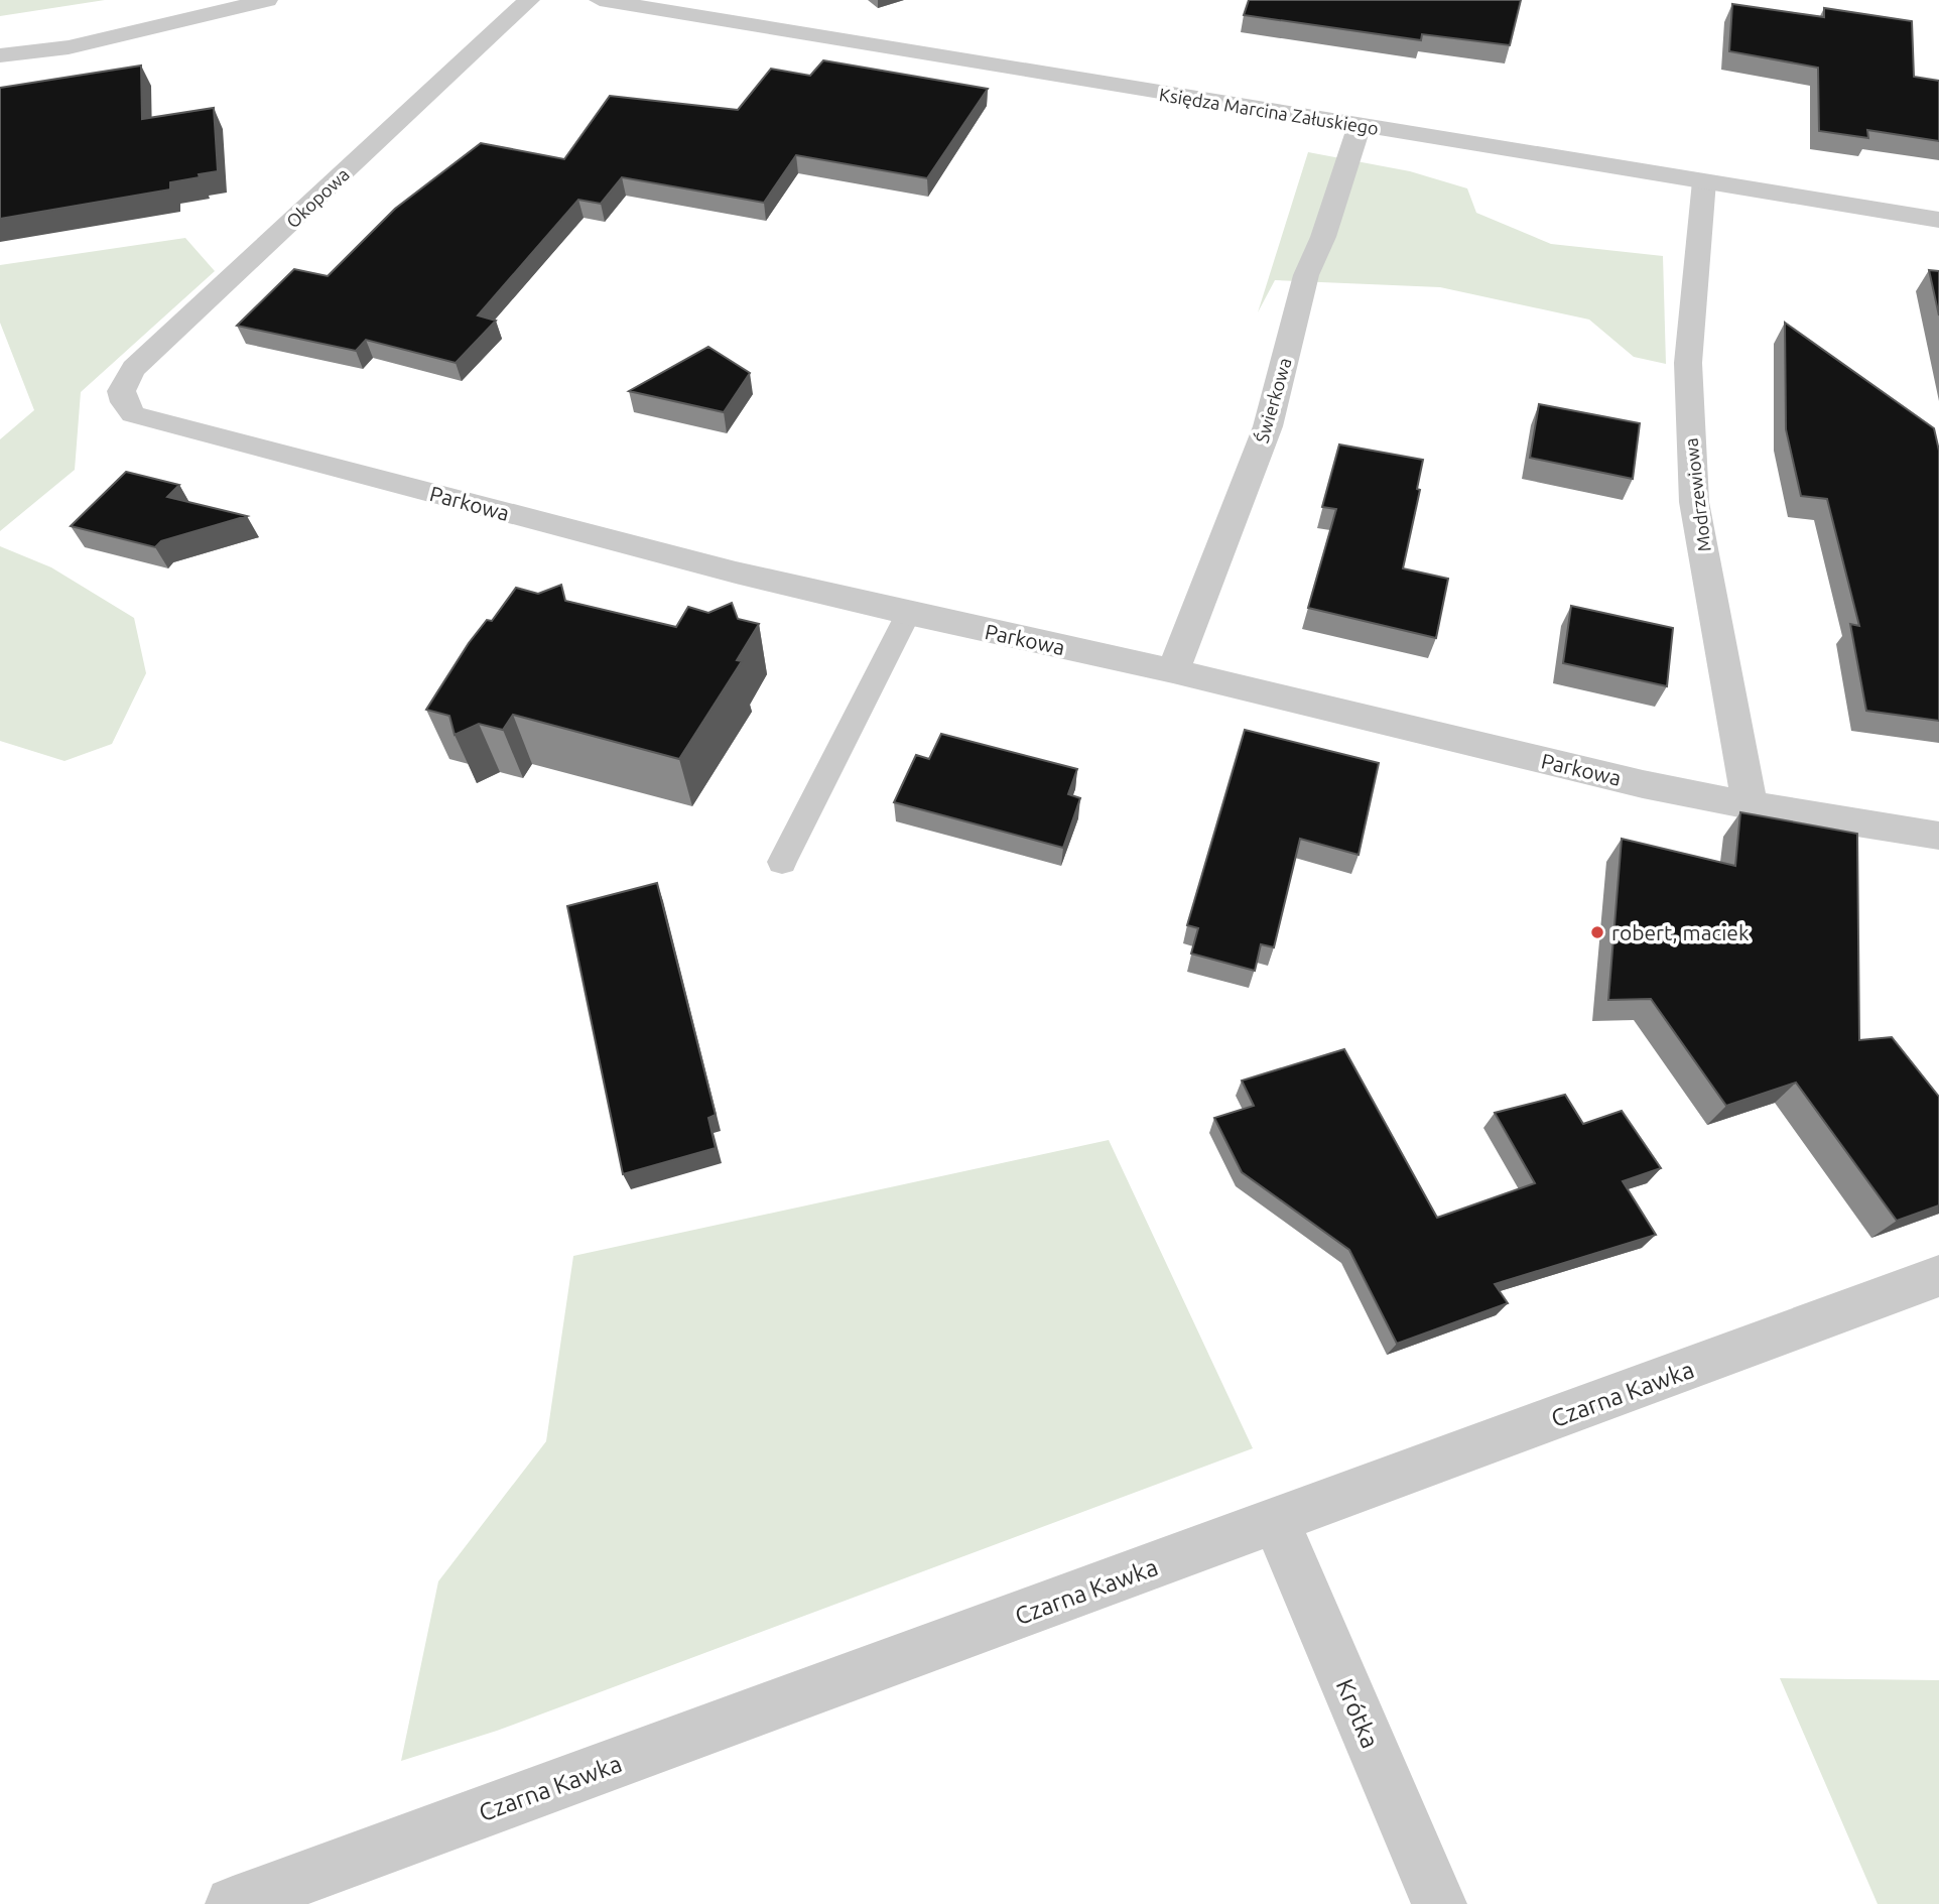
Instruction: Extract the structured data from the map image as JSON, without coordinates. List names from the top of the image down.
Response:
{
  "streets": {
    "street": [
      "Księdza Marcina Załuskiego",
      "Okopowa",
      "Świerkowa",
      "Modrzewiowa",
      "Parkowa",
      "Czarna Kawka",
      "Krótka"
    ]
  },
  "crossings": [
    ["Księdza Marcina Załuskiego", "Świerkowa"],
    ["Księdza Marcina Załuskiego", "Modrzewiowa"],
    ["Okopowa", "Parkowa"],
    ["Świerkowa", "Parkowa"],
    ["Modrzewiowa", "Parkowa"],
    ["Czarna Kawka", "Krótka"]
  ],
  "places": ["robert, maciek"]
}
